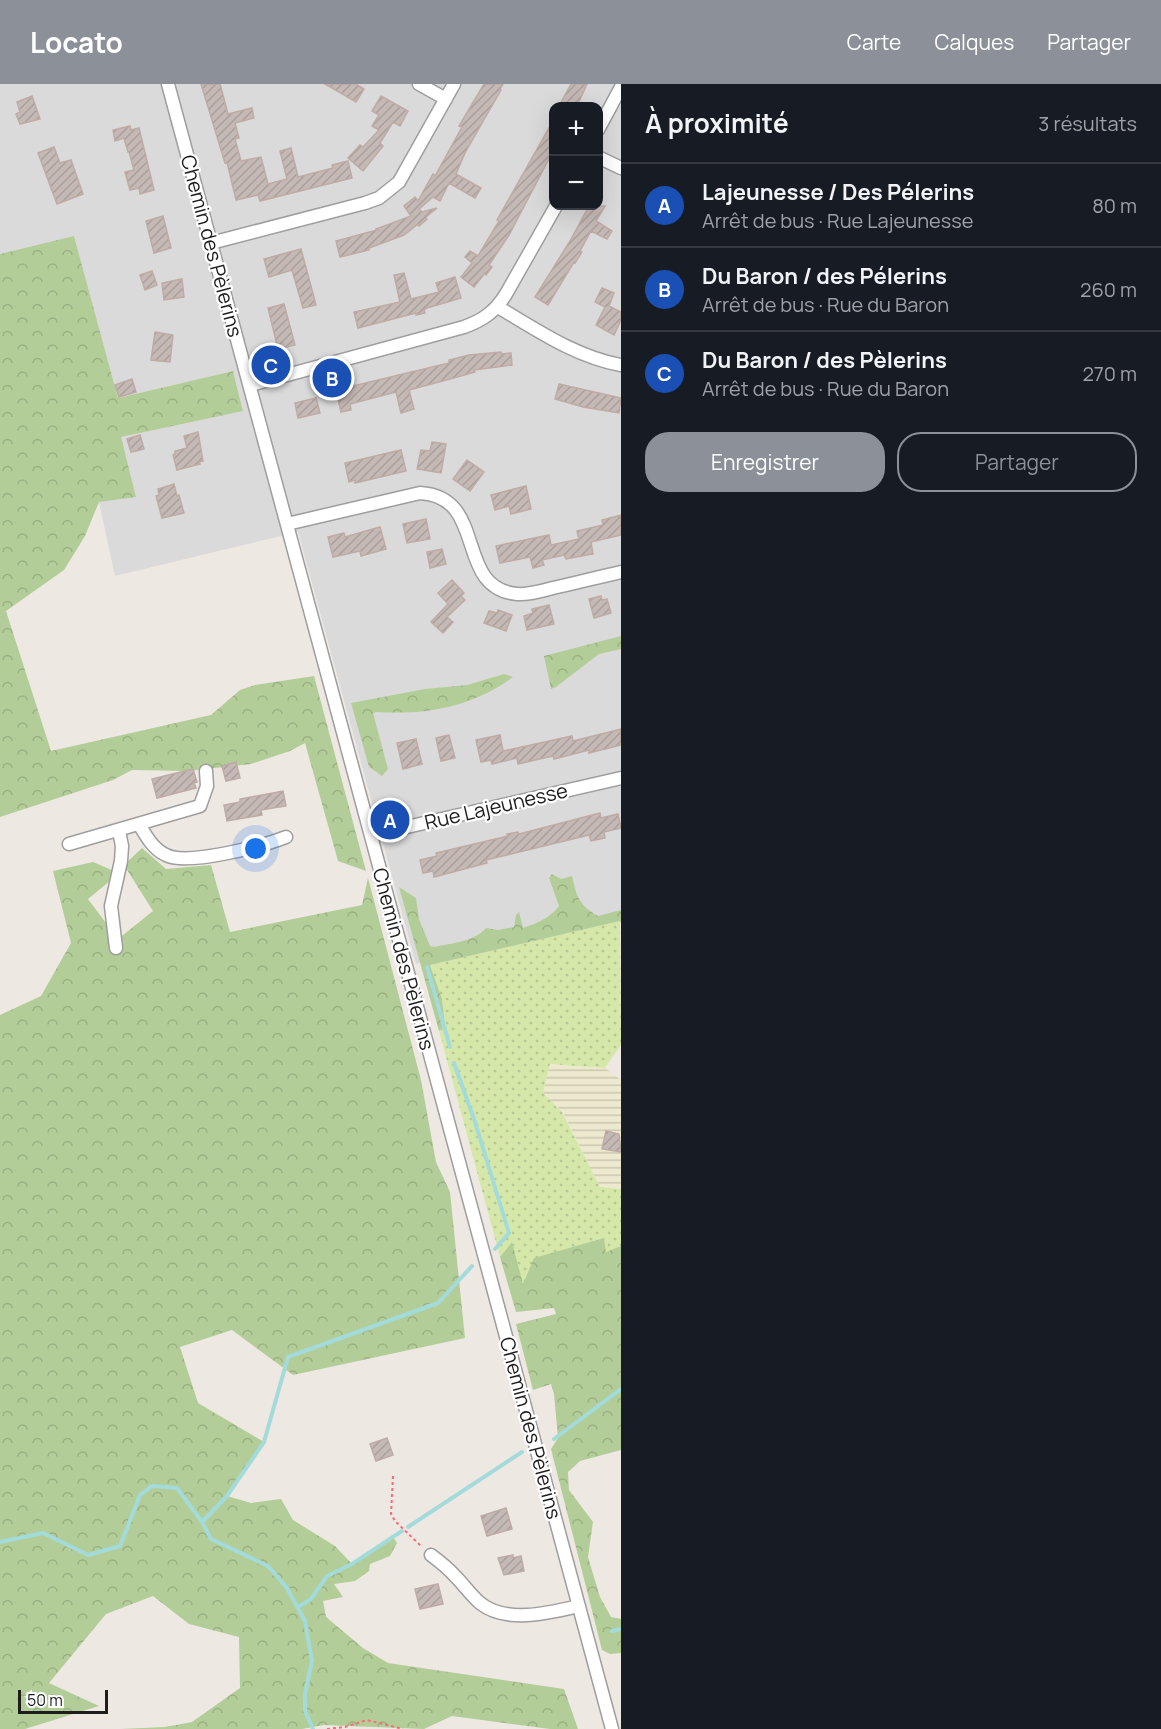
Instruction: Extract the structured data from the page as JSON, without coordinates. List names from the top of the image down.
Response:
{
  "streets": {
    "street": ["Chemin des Pèlerins", "Rue Lajeunesse"]
  },
  "crossings": [
    ["Chemin des Pèlerins", "Rue Lajeunesse"]
  ],
  "scale_bar": "50 m",
  "page": {
    "header": "Locato",
    "nav": ["Carte", "Calques", "Partager"],
    "heading": ["À proximité", "3 résultats"],
    "map_buttons": ["+", "−"],
    "list": [
      {
        "mark": "A",
        "name": "Lajeunesse / Des Pélerins",
        "note": "Arrêt de bus · Rue Lajeunesse",
        "value": "80 m"
      },
      {
        "mark": "B",
        "name": "Du Baron / des Pélerins",
        "note": "Arrêt de bus · Rue du Baron",
        "value": "260 m"
      },
      {
        "mark": "C",
        "name": "Du Baron / des Pèlerins",
        "note": "Arrêt de bus · Rue du Baron",
        "value": "270 m"
      }
    ],
    "pins": ["C", "B", "A"],
    "buttons": ["Enregistrer", "Partager"],
    "scale": "50 m"
  }
}
